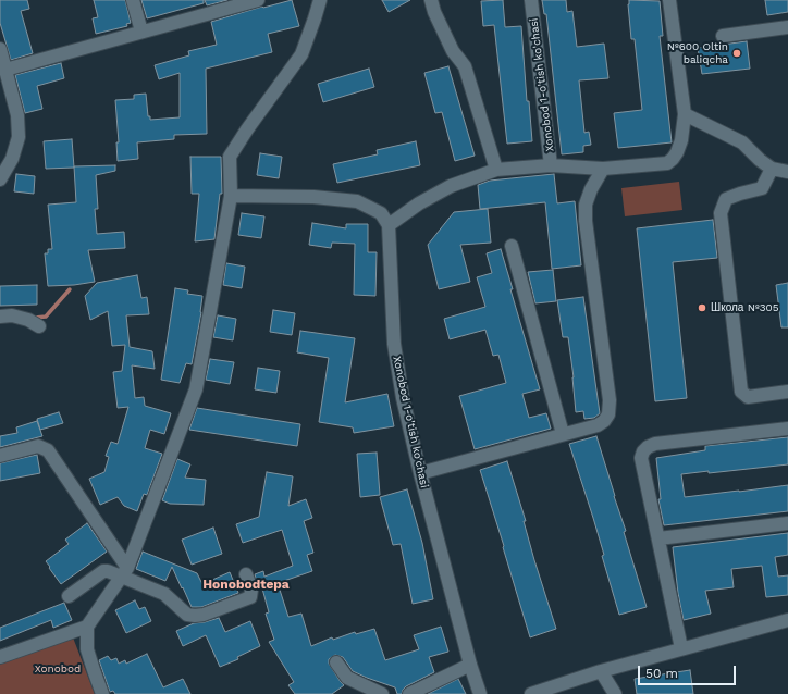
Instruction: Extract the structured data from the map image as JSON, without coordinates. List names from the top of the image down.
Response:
{
  "streets": {
    "street": ["Xonobod 1-o'tish ko'chasi"]
  },
  "districts": ["Honobodtepa"],
  "parks": ["Xonobod"],
  "places": ["№600 Oltin baliqcha", "Школа №305"],
  "scale_bar": "50 m"
}
